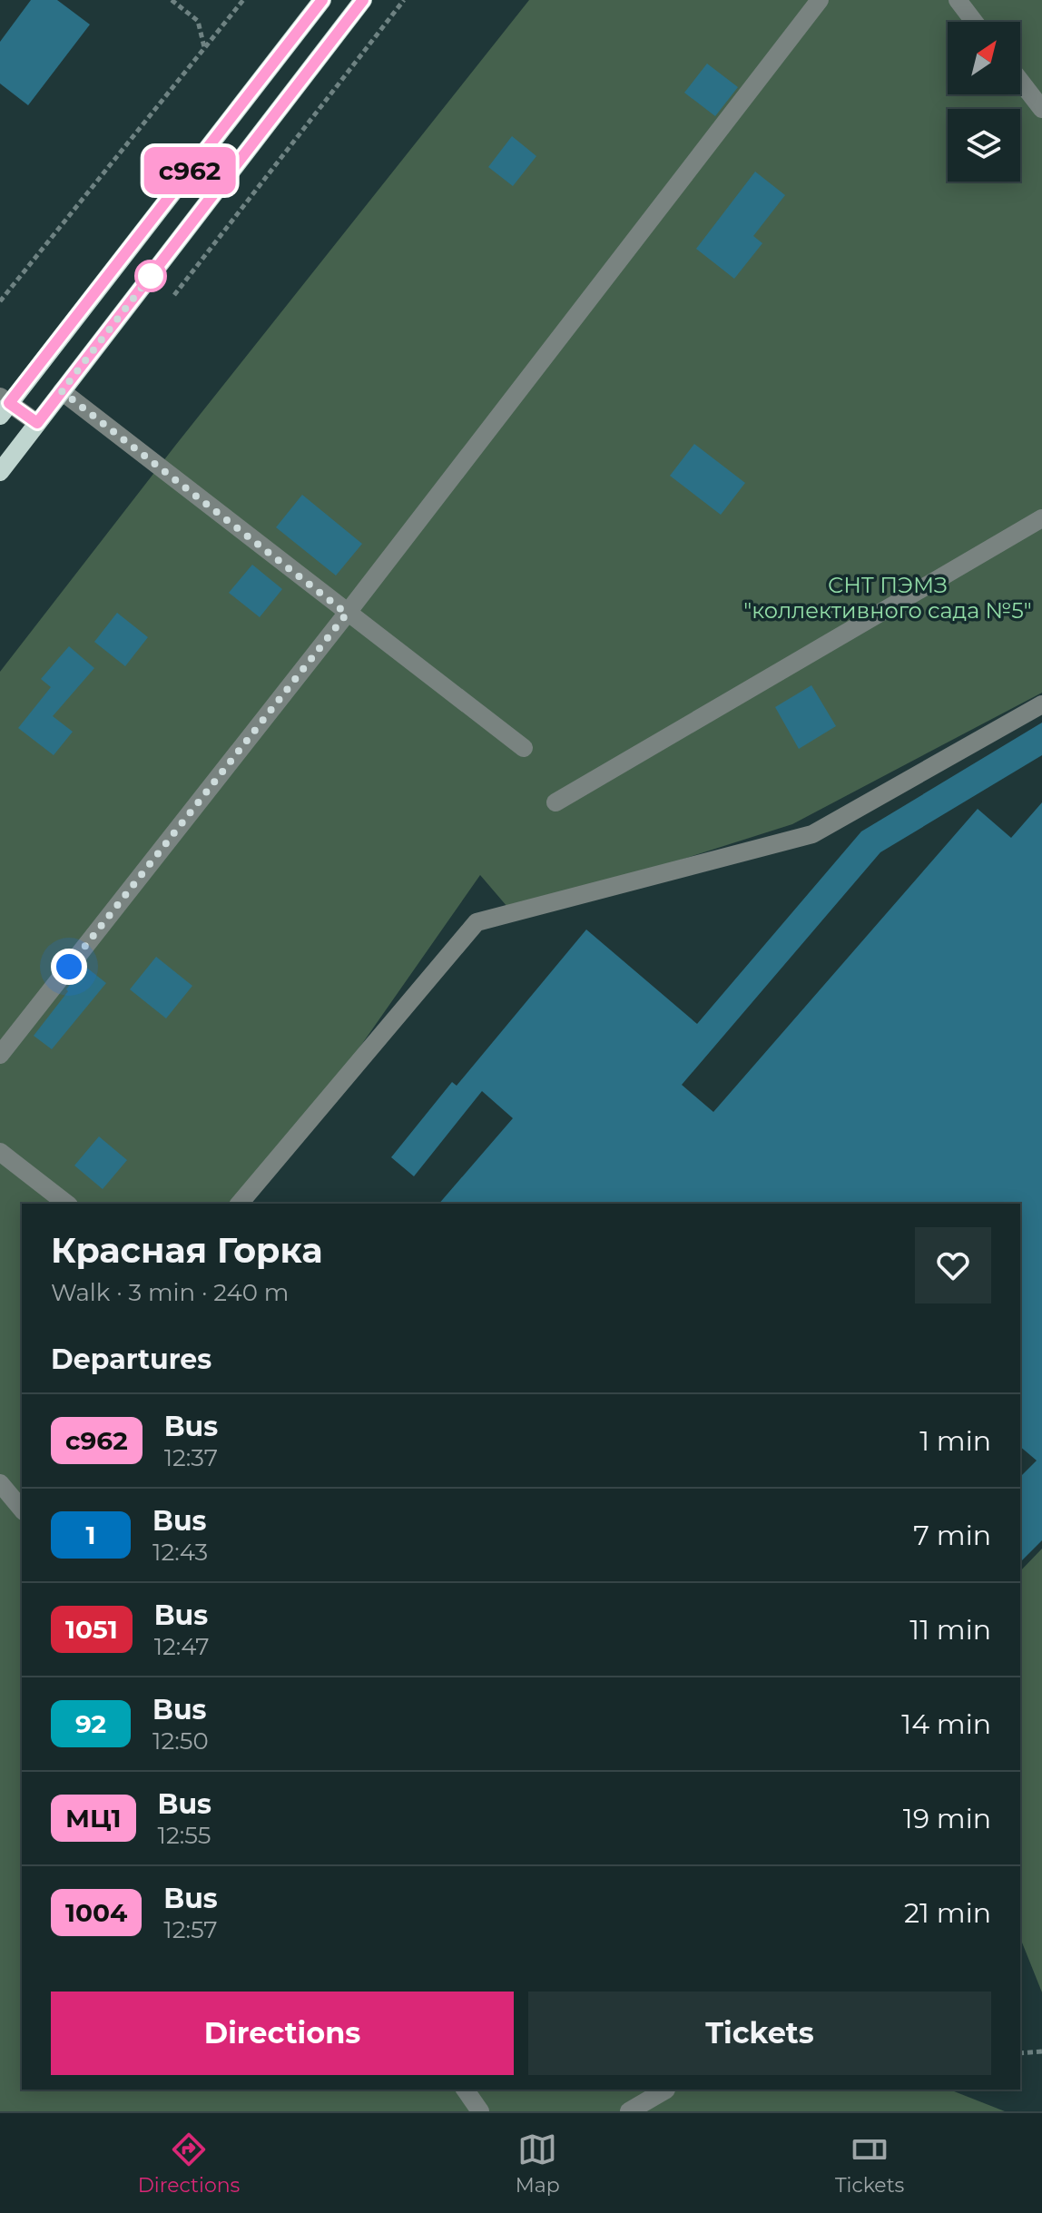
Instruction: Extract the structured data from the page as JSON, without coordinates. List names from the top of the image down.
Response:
{
  "parks": ["СНТ ПЭМЗ \"коллективного сада №5\""],
  "lines": ["bus line с962"],
  "north": "top right",
  "page": {
    "on_map": "с962",
    "heading": [
      ["Красная Горка", "Walk · 3 min · 240 m"],
      "Departures"
    ],
    "list": [
      {
        "mark": "с962",
        "name": "Bus",
        "note": "12:37",
        "value": "1 min"
      },
      {
        "mark": "1",
        "name": "Bus",
        "note": "12:43",
        "value": "7 min"
      },
      {
        "mark": "1051",
        "name": "Bus",
        "note": "12:47",
        "value": "11 min"
      },
      {
        "mark": "92",
        "name": "Bus",
        "note": "12:50",
        "value": "14 min"
      },
      {
        "mark": "МЦ1",
        "name": "Bus",
        "note": "12:55",
        "value": "19 min"
      },
      {
        "mark": "1004",
        "name": "Bus",
        "note": "12:57",
        "value": "21 min"
      }
    ],
    "buttons": ["Directions", "Tickets"],
    "tabs": ["Directions", "Map", "Tickets"]
  }
}
